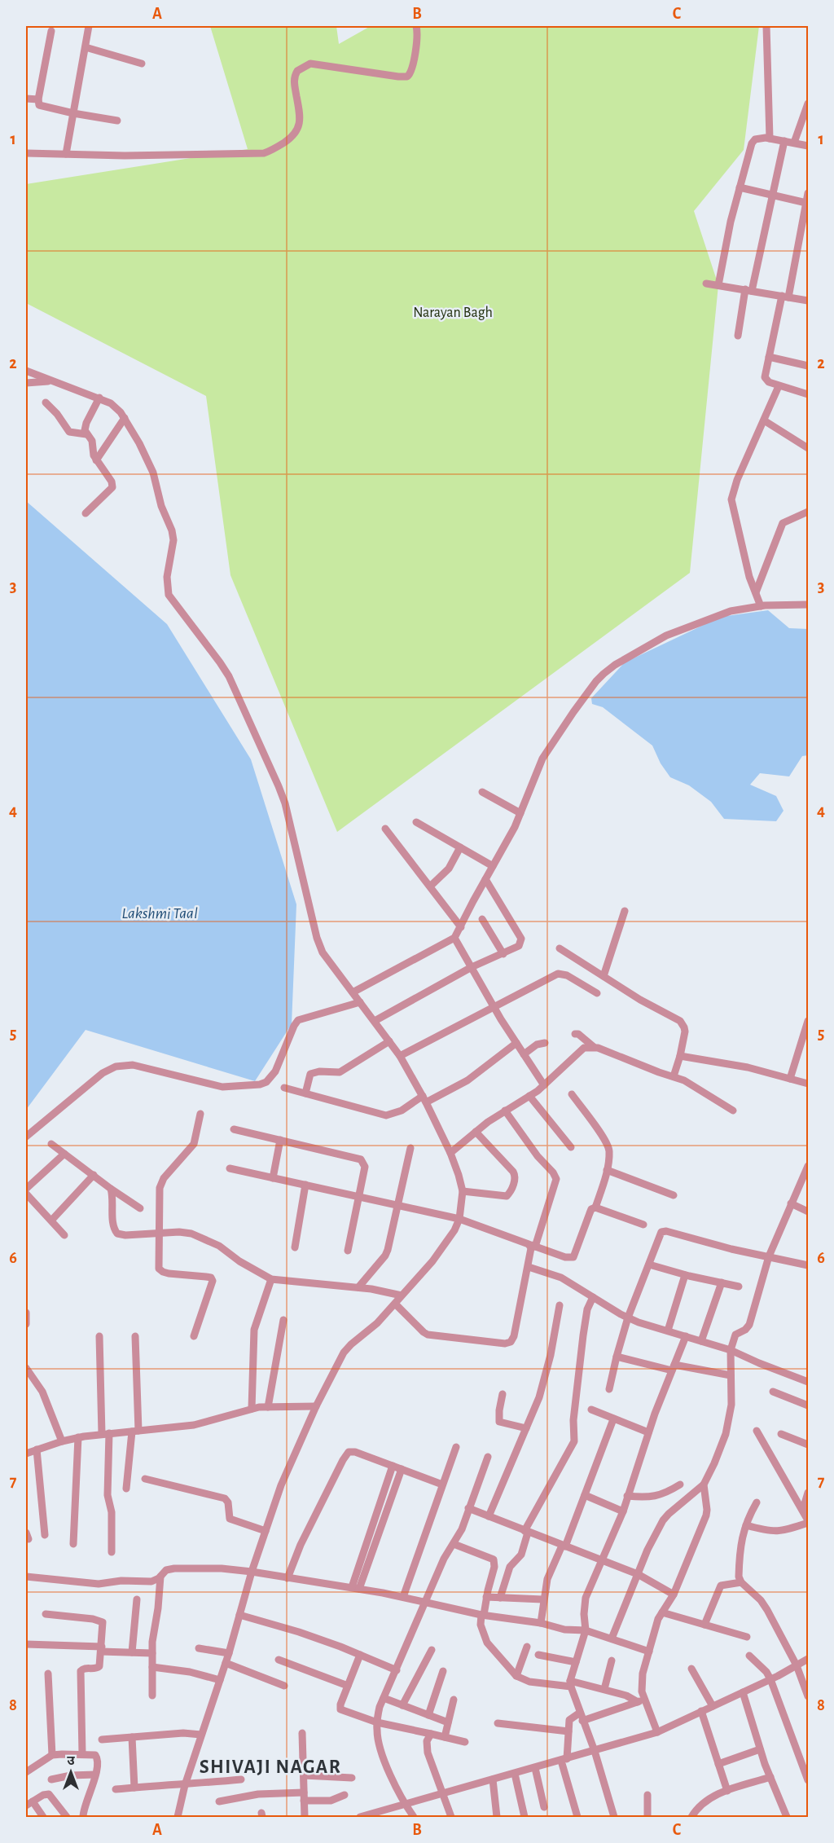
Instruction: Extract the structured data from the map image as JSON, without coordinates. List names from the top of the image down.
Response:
{
  "districts": ["SHIVAJI NAGAR"],
  "water": ["Lakshmi Taal"],
  "parks": ["Narayan Bagh"],
  "north": "top",
  "grid": {
    "columns": ["A", "B", "C"],
    "rows": [
      "1",
      "2",
      "3",
      "4",
      "5",
      "6",
      "7",
      "8"
    ]
  }
}
